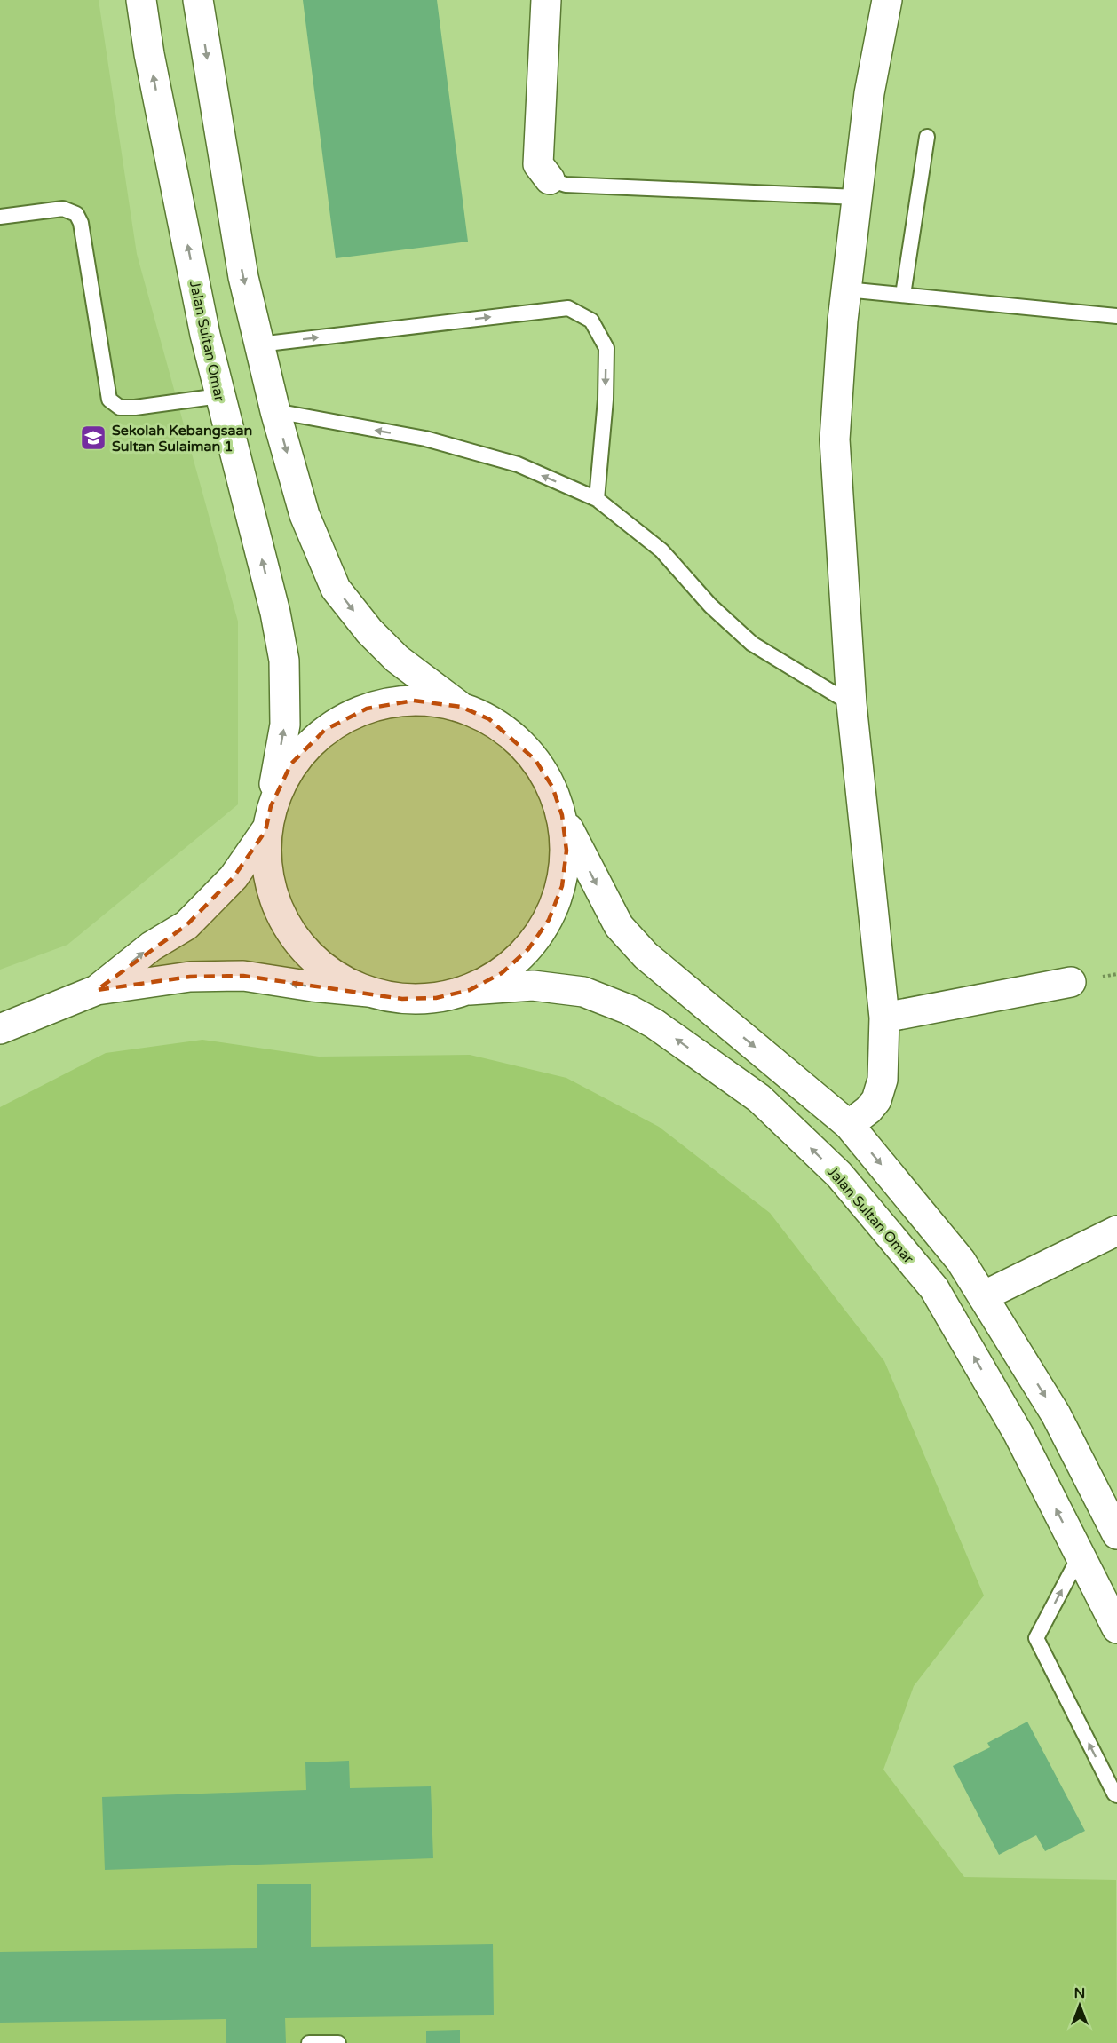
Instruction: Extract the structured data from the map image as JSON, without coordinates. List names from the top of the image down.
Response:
{
  "streets": {
    "main road": ["Jalan Sultan Omar"]
  },
  "places": {
    "school or university": ["Sekolah Kebangsaan Sultan Sulaiman 1"]
  },
  "north": "top"
}
